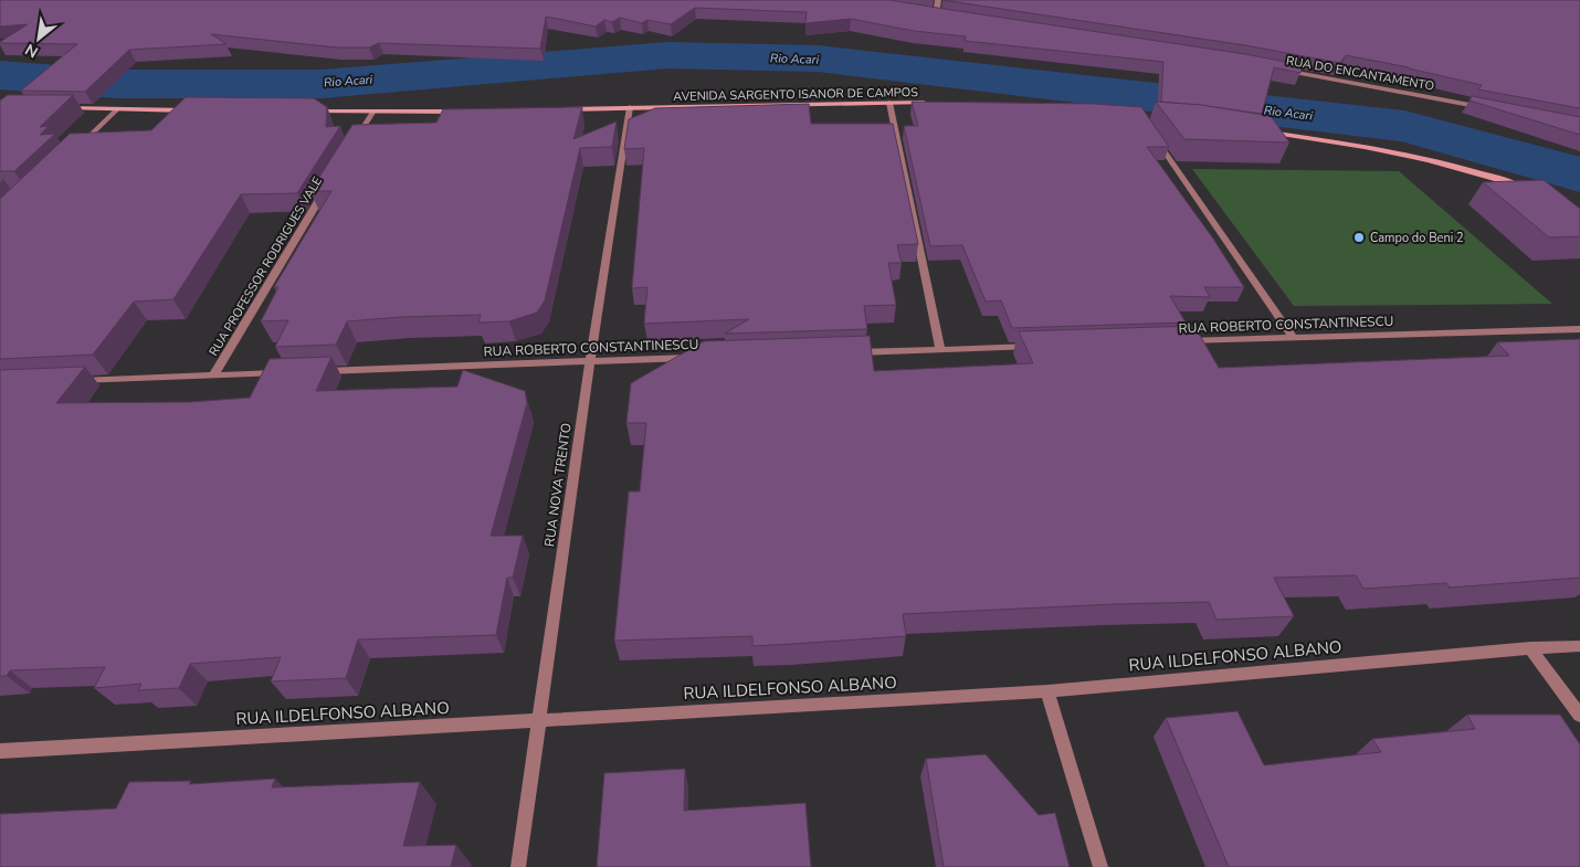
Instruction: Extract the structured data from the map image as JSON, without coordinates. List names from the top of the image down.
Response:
{
  "streets": {
    "street": [
      "RUA DO ENCANTAMENTO",
      "AVENIDA SARGENTO ISANOR DE CAMPOS",
      "RUA PROFESSOR RODRIGUES VALE",
      "RUA ROBERTO CONSTANTINESCU",
      "RUA NOVA TRENTO",
      "RUA ILDELFONSO ALBANO"
    ]
  },
  "crossings": [
    ["AVENIDA SARGENTO ISANOR DE CAMPOS", "RUA NOVA TRENTO"],
    ["RUA ROBERTO CONSTANTINESCU", "RUA NOVA TRENTO"],
    ["RUA NOVA TRENTO", "RUA ILDELFONSO ALBANO"]
  ],
  "water": ["Rio Acari"],
  "places": ["Campo do Beni 2"],
  "north": "bottom left"
}
